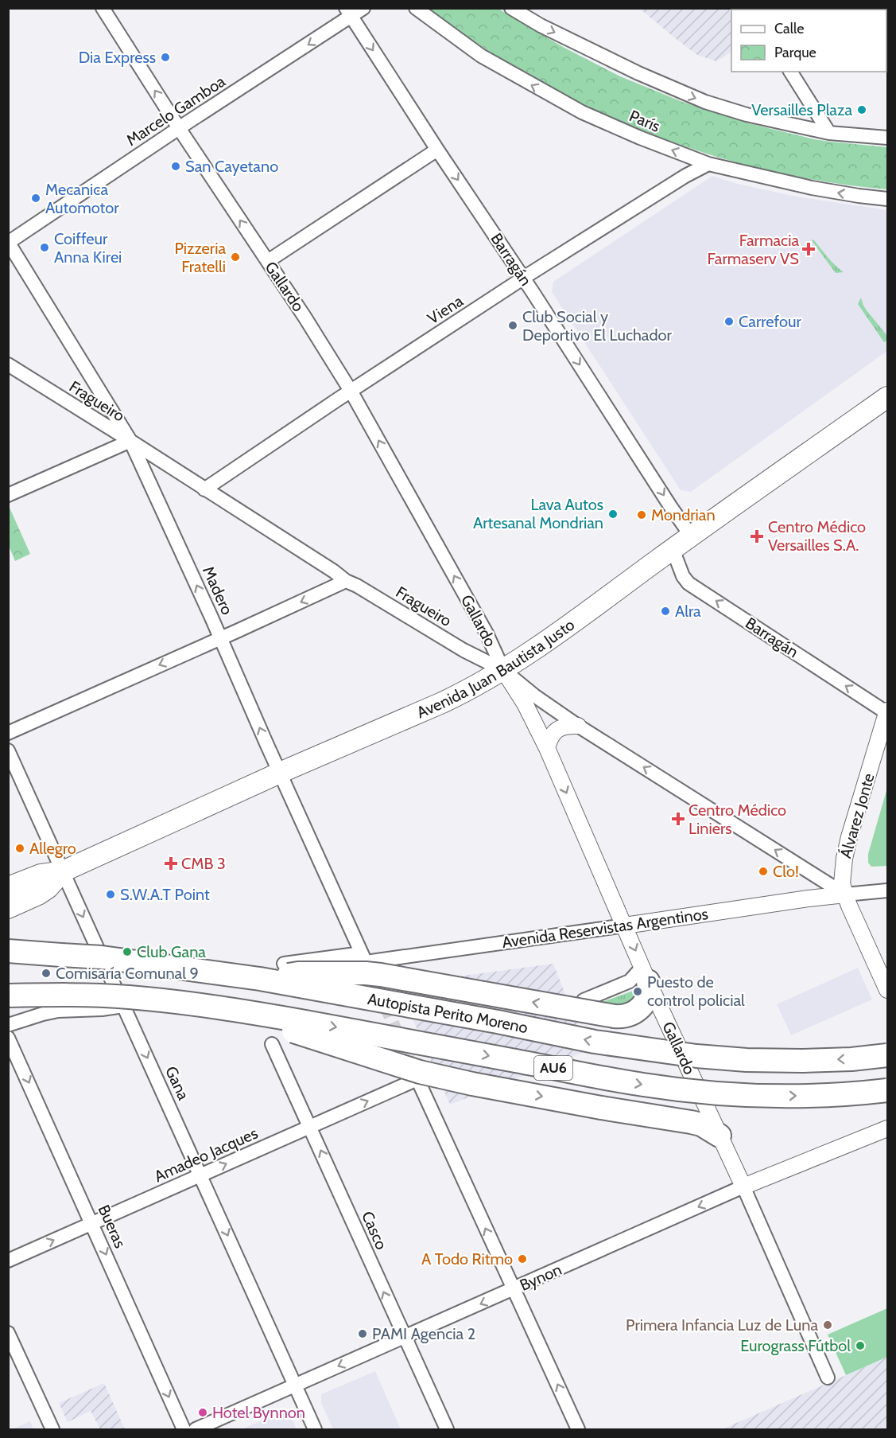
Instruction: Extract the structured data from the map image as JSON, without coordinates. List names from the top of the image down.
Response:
{
  "streets": {
    "highway": ["Autopista Perito Moreno", "AU6"],
    "main road": ["Avenida Juan Bautista Justo"],
    "street": [
      "Marcelo Gamboa",
      "París",
      "Barragán",
      "Gallardo",
      "Viena",
      "Fragueiro",
      "Madero",
      "Álvarez Jonte",
      "Avenida Reservistas Argentinos",
      "Gana",
      "Amadeo Jacques",
      "Bueras",
      "Casco",
      "Bynon"
    ]
  },
  "crossings": [
    ["Marcelo Gamboa", "Barragán"],
    ["Marcelo Gamboa", "Gallardo"],
    ["Marcelo Gamboa", "Madero"],
    ["París", "Viena"],
    ["Barragán", "Viena"],
    ["Barragán", "Avenida Juan Bautista Justo"],
    ["Barragán", "Álvarez Jonte"],
    ["Gallardo", "Viena"],
    ["Gallardo", "Fragueiro"],
    ["Gallardo", "Avenida Juan Bautista Justo"],
    ["Gallardo", "Avenida Reservistas Argentinos"],
    ["Gallardo", "Bynon"],
    ["Viena", "Fragueiro"],
    ["Fragueiro", "Madero"],
    ["Fragueiro", "Avenida Juan Bautista Justo"],
    ["Fragueiro", "Álvarez Jonte"],
    ["Fragueiro", "Avenida Reservistas Argentinos"],
    ["Madero", "Avenida Juan Bautista Justo"],
    ["Madero", "Avenida Reservistas Argentinos"],
    ["Avenida Juan Bautista Justo", "Gana"],
    ["Álvarez Jonte", "Avenida Reservistas Argentinos"],
    ["Gana", "Amadeo Jacques"],
    ["Gana", "Bynon"],
    ["Amadeo Jacques", "Bueras"],
    ["Amadeo Jacques", "Casco"],
    ["Amadeo Jacques", "Bynon"],
    ["Casco", "Bynon"]
  ],
  "one_way": [
    "Marcelo Gamboa",
    "Madero",
    "Gana",
    "Bueras",
    "Casco",
    "Bynon"
  ],
  "places": {
    "other": [
      "Dia Express",
      "Versailles Plaza",
      "San Cayetano",
      "Mecanica Automotor",
      "Coiffeur Anna Kirei",
      "Pizzeria Fratelli",
      "Carrefour",
      "Club Social y Deportivo El Luchador",
      "Lava Autos Artesanal Mondrian",
      "Mondrian",
      "Alra",
      "Allegro",
      "Clo!",
      "S.W.A.T Point",
      "Club Gana",
      "Comisaría Comunal 9",
      "Puesto de control policial",
      "A Todo Ritmo",
      "Primera Infancia Luz de Luna",
      "PAMI Agencia 2",
      "Eurograss Fútbol",
      "Hotel Bynnon"
    ],
    "health": [
      "Farmacia Farmaserv VS",
      "Centro Médico Versailles S.A.",
      "Centro Médico Liniers",
      "CMB 3"
    ]
  },
  "legend": ["Calle", "Parque"]
}
